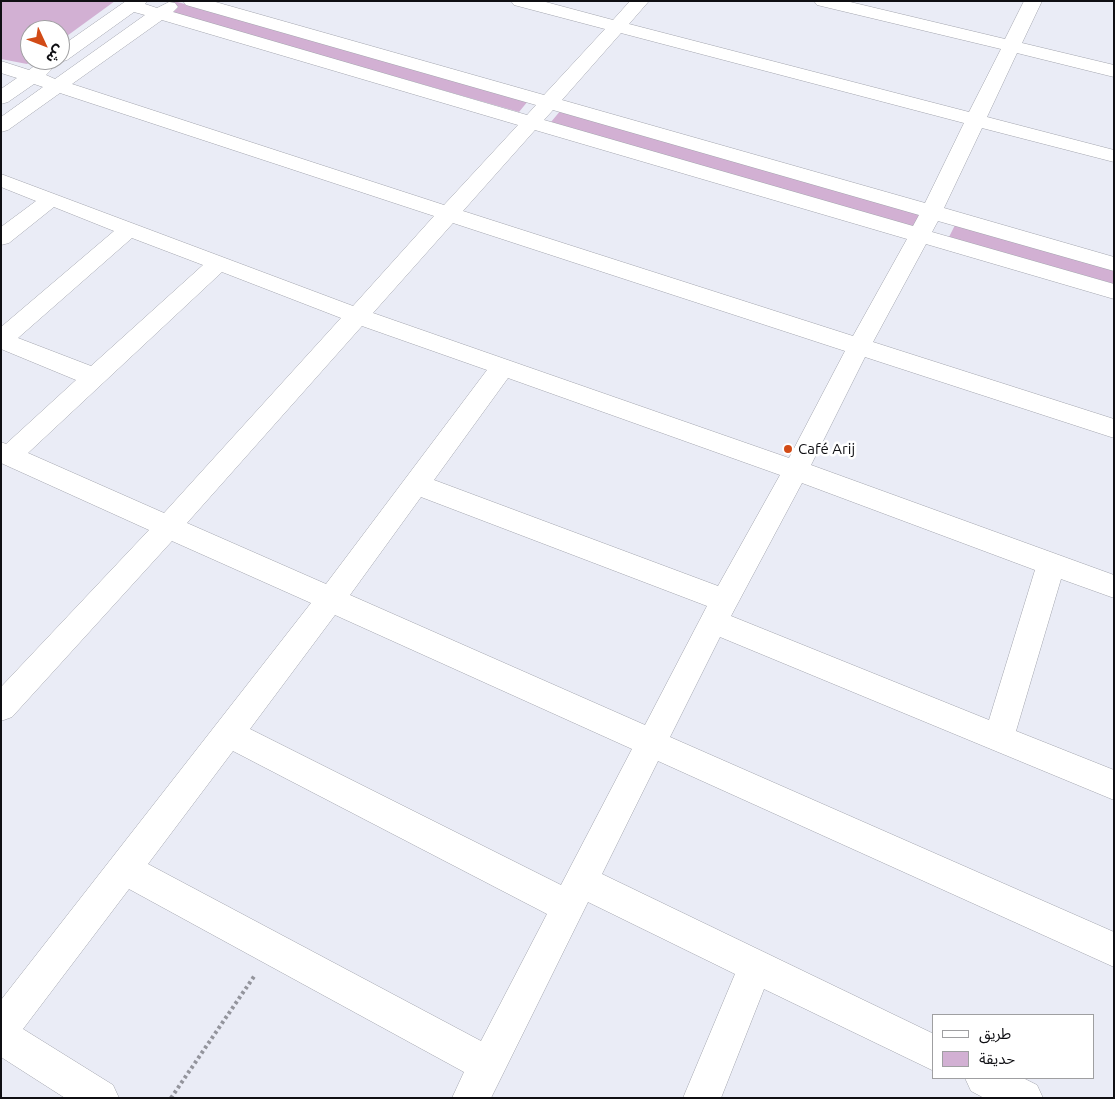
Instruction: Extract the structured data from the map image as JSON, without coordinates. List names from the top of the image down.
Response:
{
  "places": ["Café Arij"],
  "legend": ["طريق", "حديقة"],
  "north": "bottom right"
}
